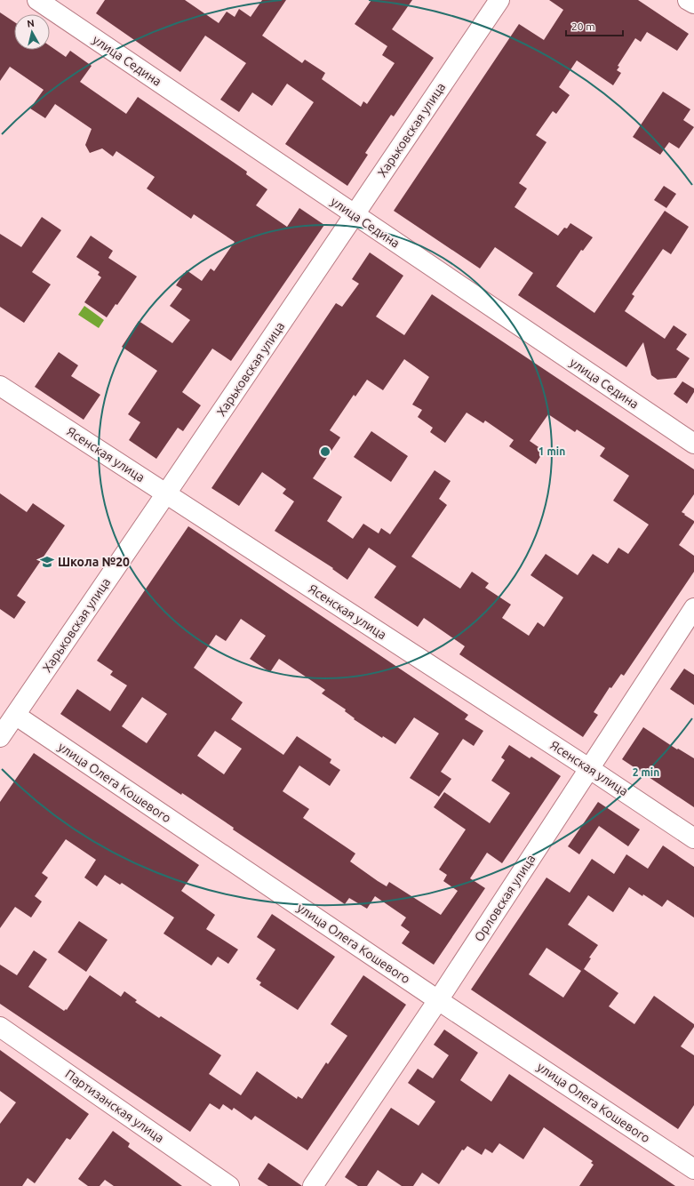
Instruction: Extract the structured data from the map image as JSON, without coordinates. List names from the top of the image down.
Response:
{
  "streets": {
    "street": [
      "улица Седина",
      "Харьковская улица",
      "Ясенская улица",
      "улица Олега Кошевого",
      "Орловская улица",
      "Партизанская улица"
    ]
  },
  "crossings": [
    ["улица Седина", "Харьковская улица"],
    ["Харьковская улица", "Ясенская улица"],
    ["Харьковская улица", "улица Олега Кошевого"],
    ["Ясенская улица", "Орловская улица"],
    ["улица Олега Кошевого", "Орловская улица"]
  ],
  "places": {
    "school or university": ["Школа №20"]
  },
  "scale_bar": "20 m",
  "north": "top",
  "rings": ["1 min", "2 min"]
}
